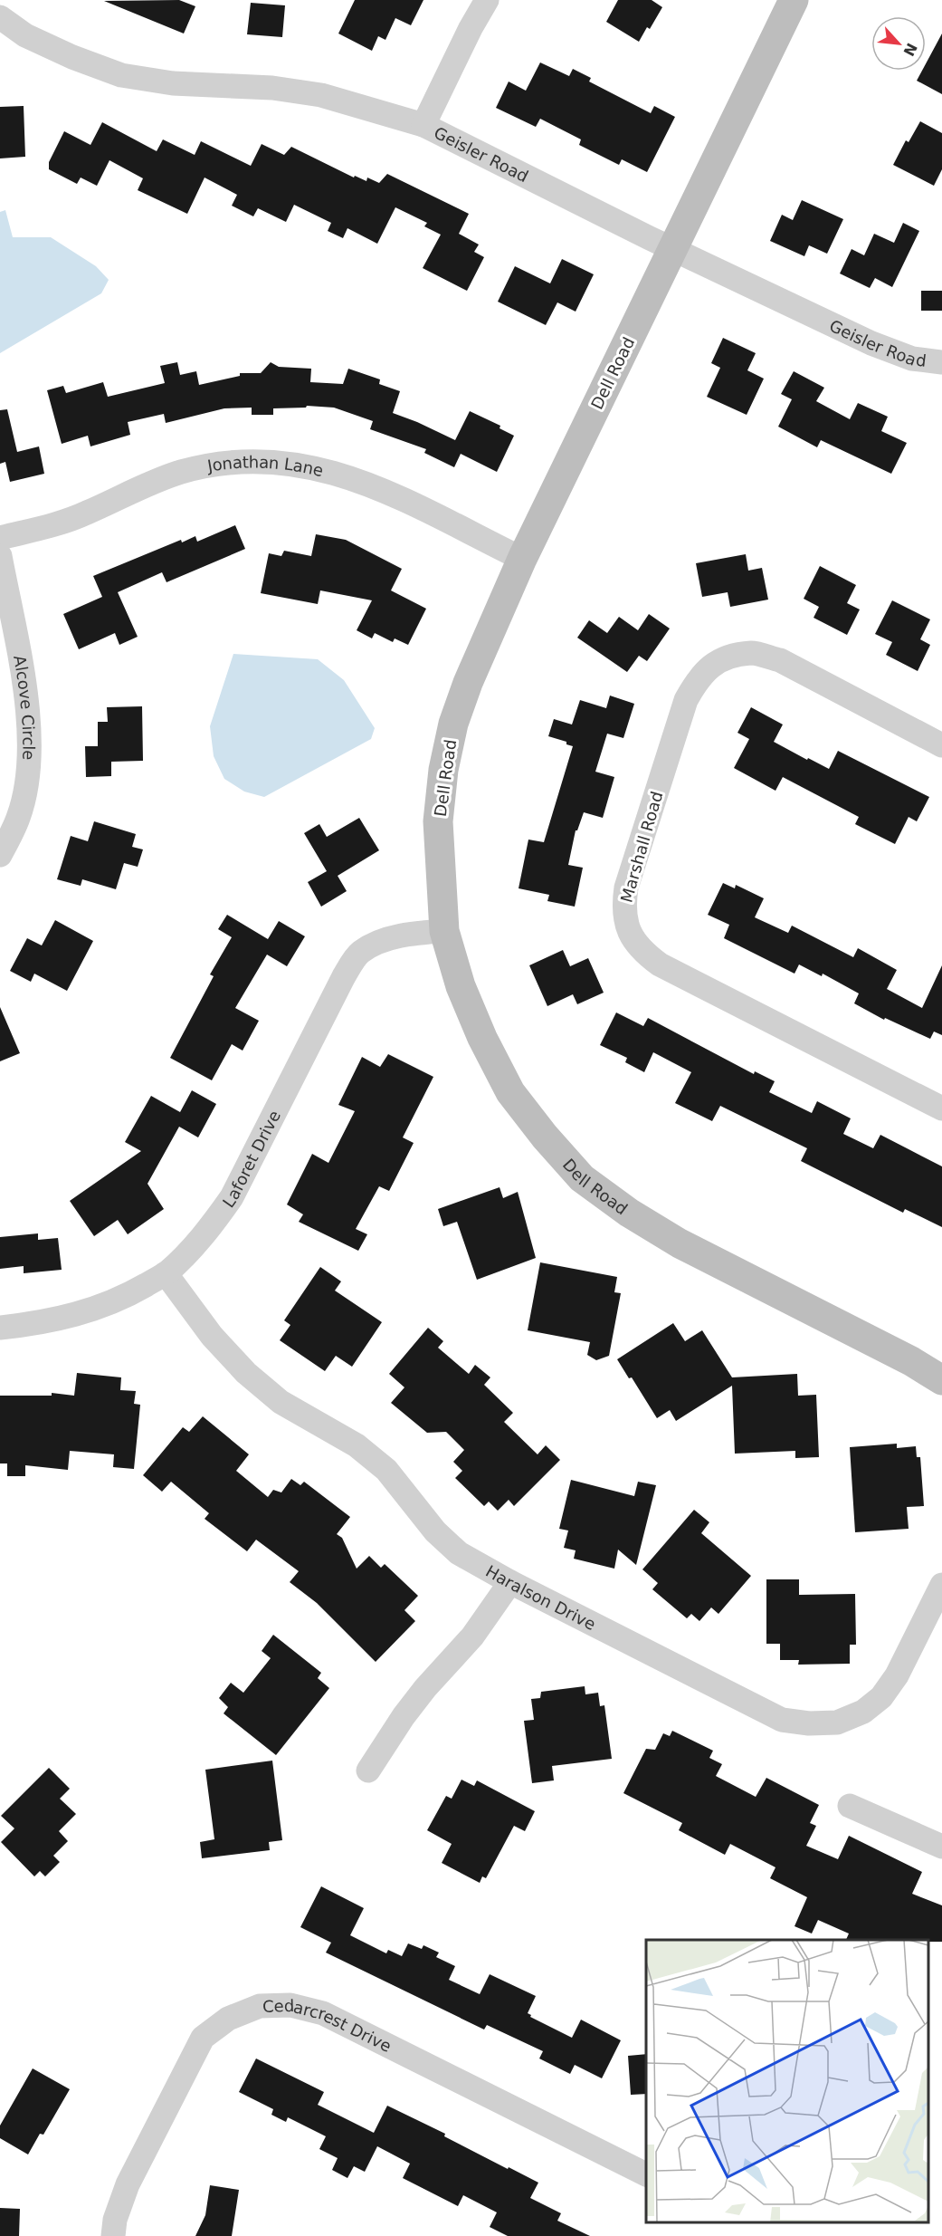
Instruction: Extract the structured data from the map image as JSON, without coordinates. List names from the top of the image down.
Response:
{
  "streets": {
    "street": [
      "Geisler Road",
      "Dell Road",
      "Jonathan Lane",
      "Alcove Circle",
      "Marshall Road",
      "Laforet Drive",
      "Haralson Drive",
      "Cedarcrest Drive"
    ]
  },
  "crossings": [
    ["Geisler Road", "Dell Road"],
    ["Dell Road", "Jonathan Lane"],
    ["Dell Road", "Laforet Drive"],
    ["Laforet Drive", "Haralson Drive"]
  ],
  "north": "bottom right"
}
